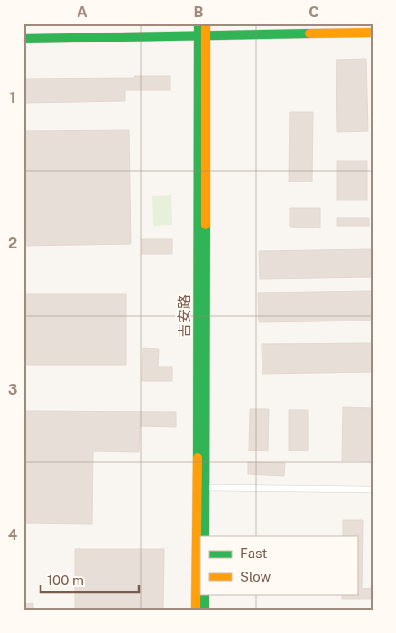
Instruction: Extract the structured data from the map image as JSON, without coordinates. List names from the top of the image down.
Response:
{
  "streets": {
    "street": ["吉安路"]
  },
  "legend": ["Fast", "Slow"],
  "scale_bar": "100 m",
  "grid": {
    "columns": ["A", "B", "C"],
    "rows": [
      "1",
      "2",
      "3",
      "4"
    ]
  }
}
